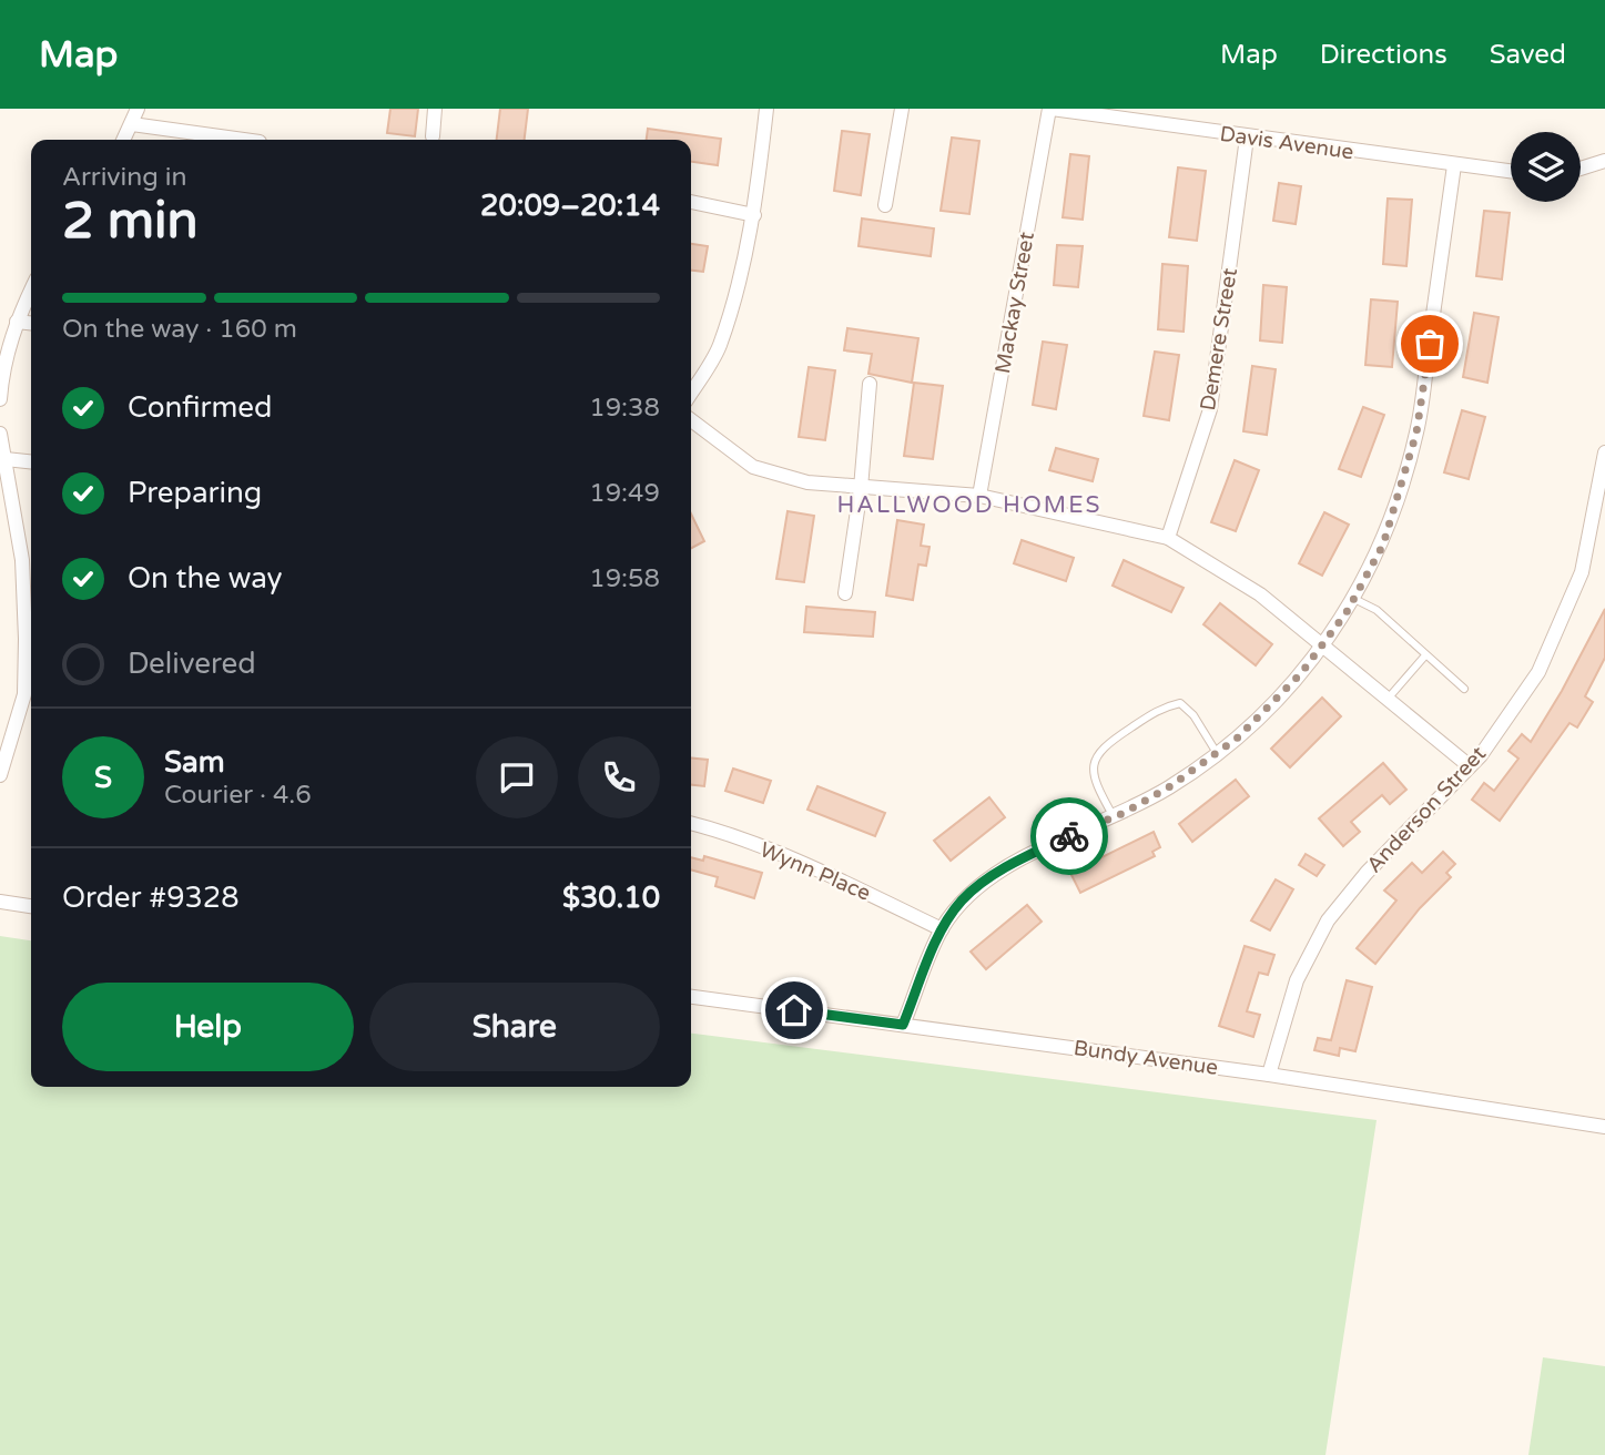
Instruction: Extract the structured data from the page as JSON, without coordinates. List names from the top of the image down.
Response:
{
  "streets": {
    "street": [
      "Davis Avenue",
      "Mackay Street",
      "Demere Street",
      "Anderson Street",
      "Wynn Place",
      "Bundy Avenue"
    ]
  },
  "crossings": [
    ["Davis Avenue", "Mackay Street"],
    ["Davis Avenue", "Demere Street"],
    ["Anderson Street", "Bundy Avenue"]
  ],
  "districts": ["HALLWOOD HOMES"],
  "page": {
    "header": "Map",
    "nav": ["Map", "Directions", "Saved"],
    "heading": ["2 min", "Arriving in", "20:09–20:14"],
    "panel": [
      "Sam",
      "Courier · 4.6",
      "Order #9328",
      "$30.10"
    ],
    "bar": "On the way · 160 m",
    "list": [
      ["Confirmed", "19:38"],
      ["Preparing", "19:49"],
      ["On the way", "19:58"],
      "Delivered"
    ],
    "round": "S",
    "buttons": ["Help", "Share"]
  }
}
